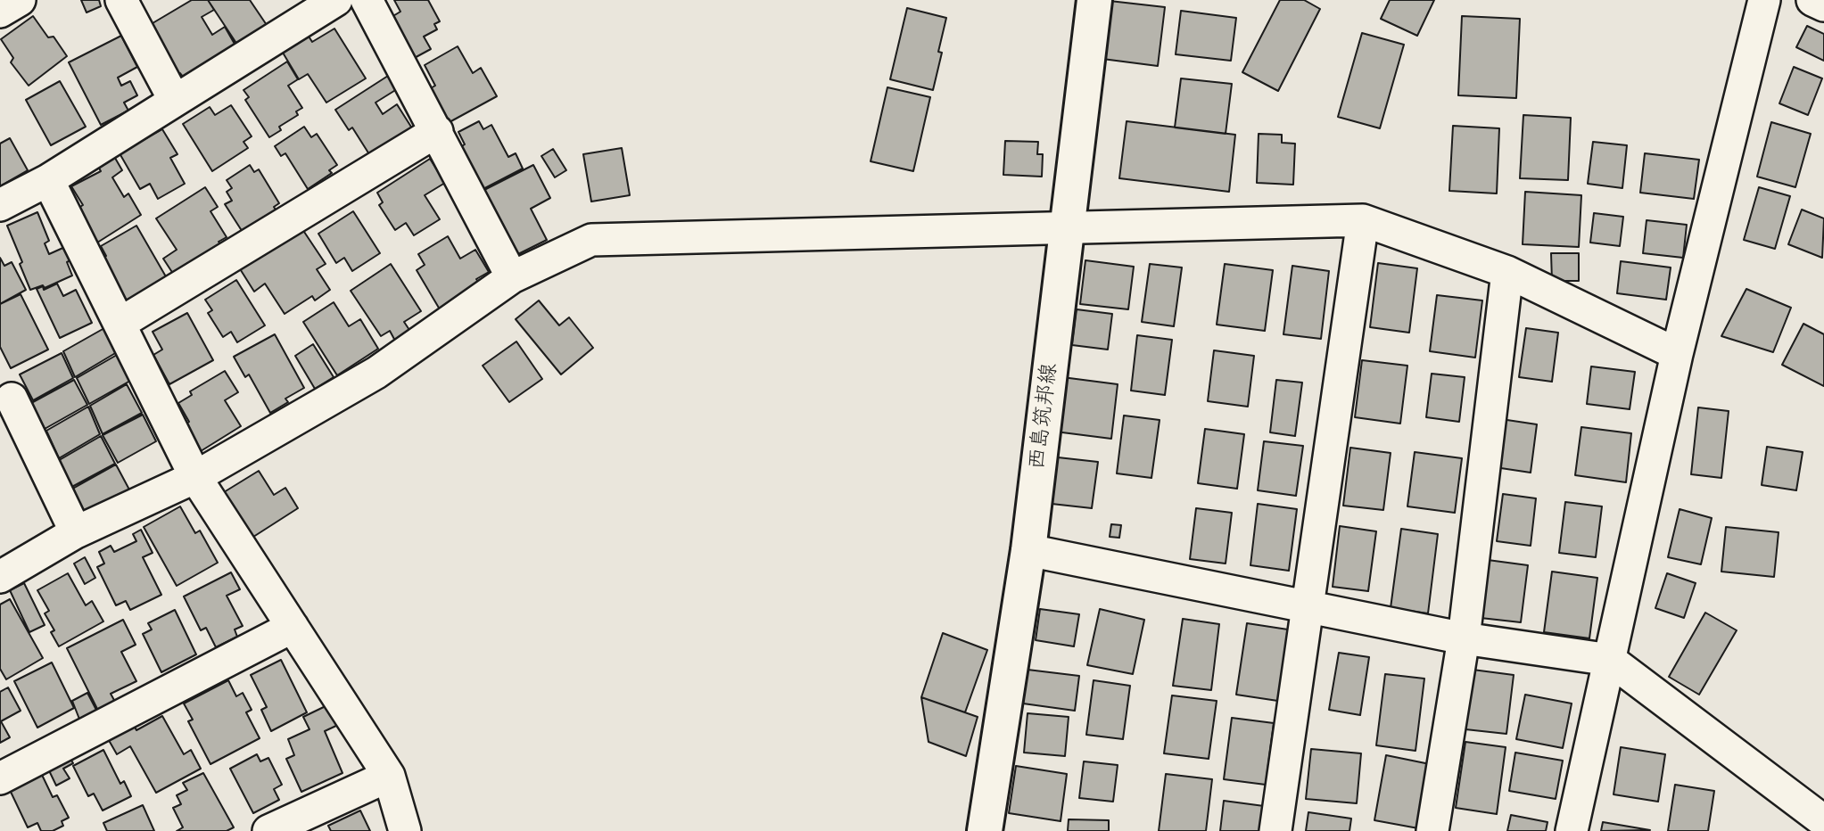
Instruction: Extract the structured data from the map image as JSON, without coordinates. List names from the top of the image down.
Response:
{
  "streets": {
    "main road": ["西島筑邦線"]
  }
}
